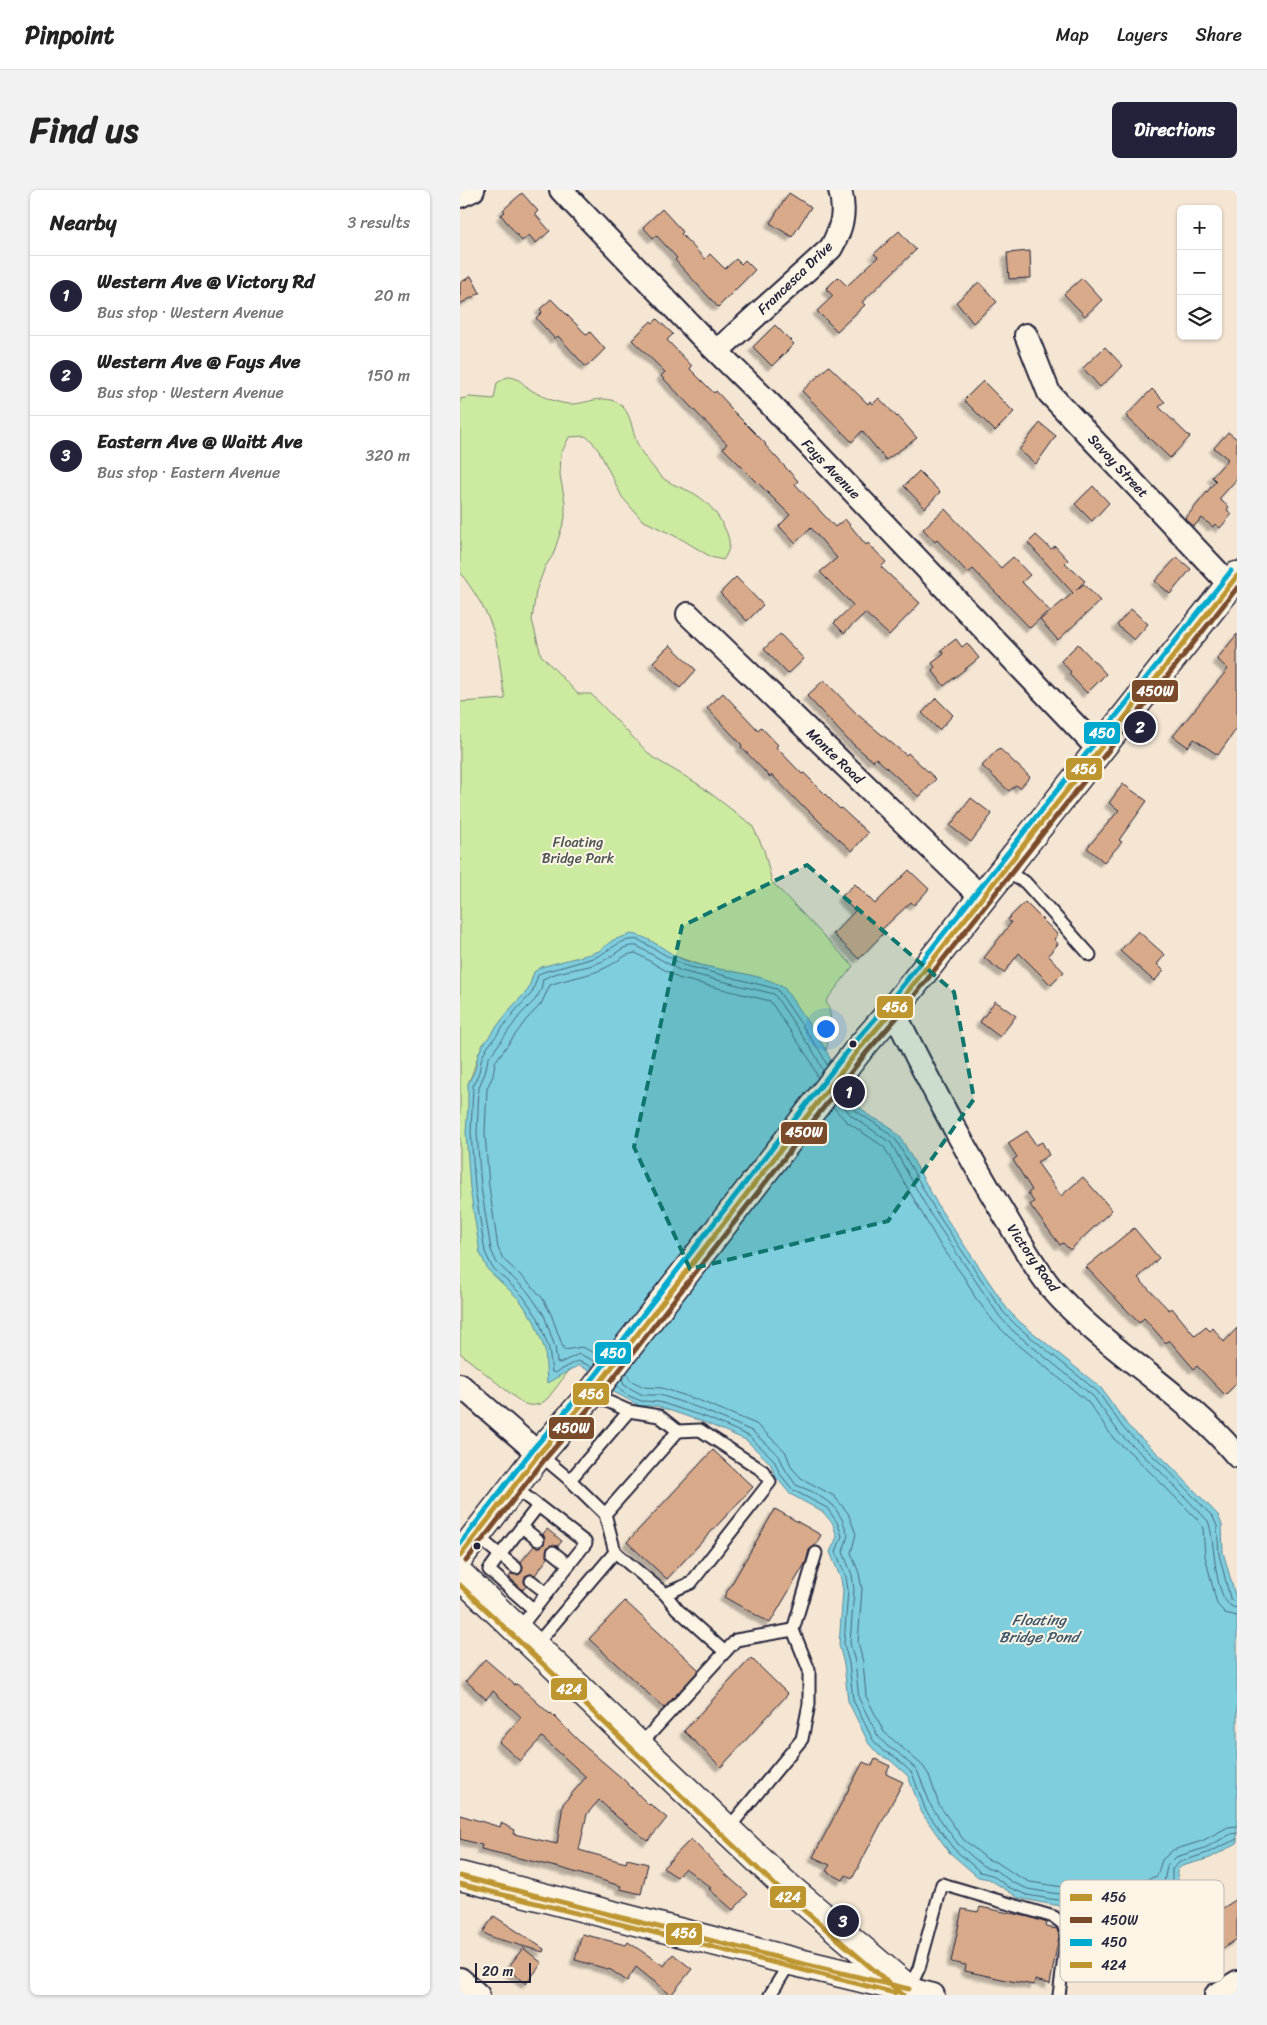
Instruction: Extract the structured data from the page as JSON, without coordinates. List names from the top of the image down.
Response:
{
  "streets": {
    "street": [
      "Francesca Drive",
      "Savoy Street",
      "Fays Avenue",
      "Monte Road",
      "Victory Road"
    ]
  },
  "crossings": [
    ["Francesca Drive", "Fays Avenue"]
  ],
  "water": ["Floating Bridge Pond"],
  "parks": ["Floating Bridge Park"],
  "lines": [
    "transit line 450",
    "transit line 456",
    "transit line 450W",
    "transit line 424"
  ],
  "legend": [
    "456",
    "450W",
    "450",
    "424"
  ],
  "scale_bar": "20 m",
  "page": {
    "header": "Pinpoint",
    "nav": ["Map", "Layers", "Share"],
    "title": "Find us",
    "buttons": "Directions",
    "heading": ["Nearby", "3 results"],
    "map_buttons": ["+", "−"],
    "list": [
      {
        "mark": "1",
        "name": "Western Ave @ Victory Rd",
        "note": "Bus stop · Western Avenue",
        "value": "20 m"
      },
      {
        "mark": "2",
        "name": "Western Ave @ Fays Ave",
        "note": "Bus stop · Western Avenue",
        "value": "150 m"
      },
      {
        "mark": "3",
        "name": "Eastern Ave @ Waitt Ave",
        "note": "Bus stop · Eastern Avenue",
        "value": "320 m"
      }
    ],
    "pins": ["2", "1", "3"],
    "scale": "20 m"
  }
}
